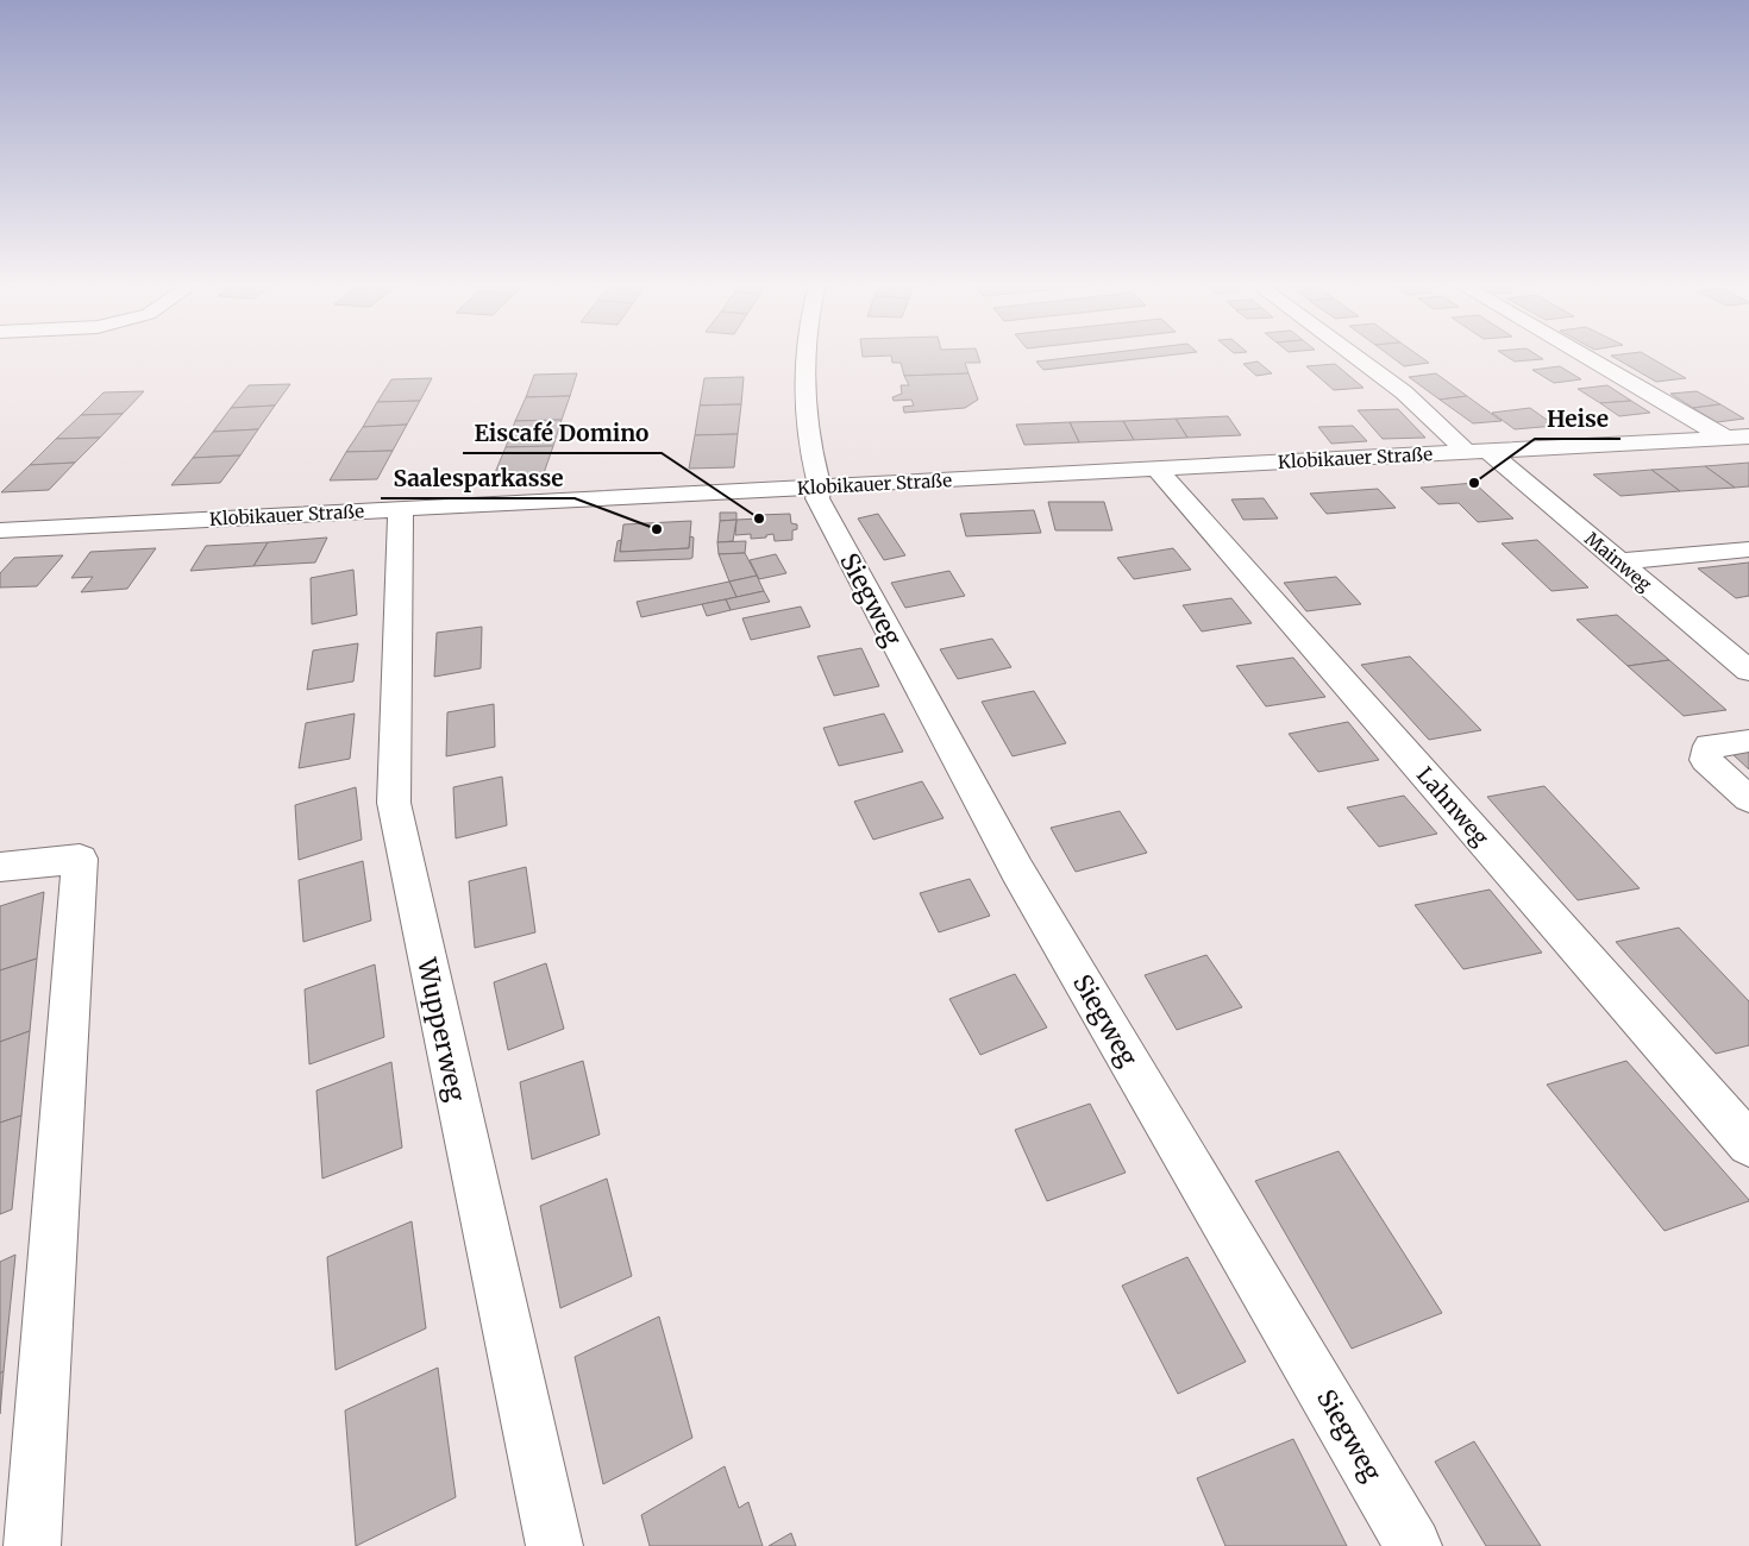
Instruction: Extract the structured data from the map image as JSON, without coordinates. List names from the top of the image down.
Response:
{
  "streets": {
    "street": [
      "Klobikauer Straße",
      "Mainweg",
      "Siegweg",
      "Lahnweg",
      "Wupperweg"
    ]
  },
  "crossings": [
    ["Klobikauer Straße", "Mainweg"],
    ["Klobikauer Straße", "Siegweg"],
    ["Klobikauer Straße", "Lahnweg"],
    ["Klobikauer Straße", "Wupperweg"]
  ],
  "places": ["Heise", "Eiscafé Domino", "Saalesparkasse"]
}
